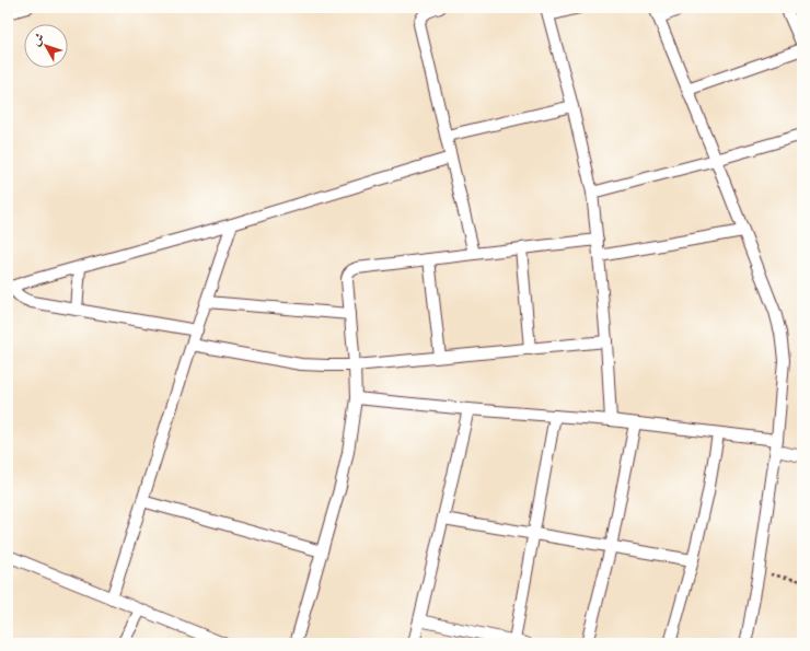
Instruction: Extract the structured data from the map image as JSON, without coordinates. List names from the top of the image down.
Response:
{
  "north": "top left"
}
